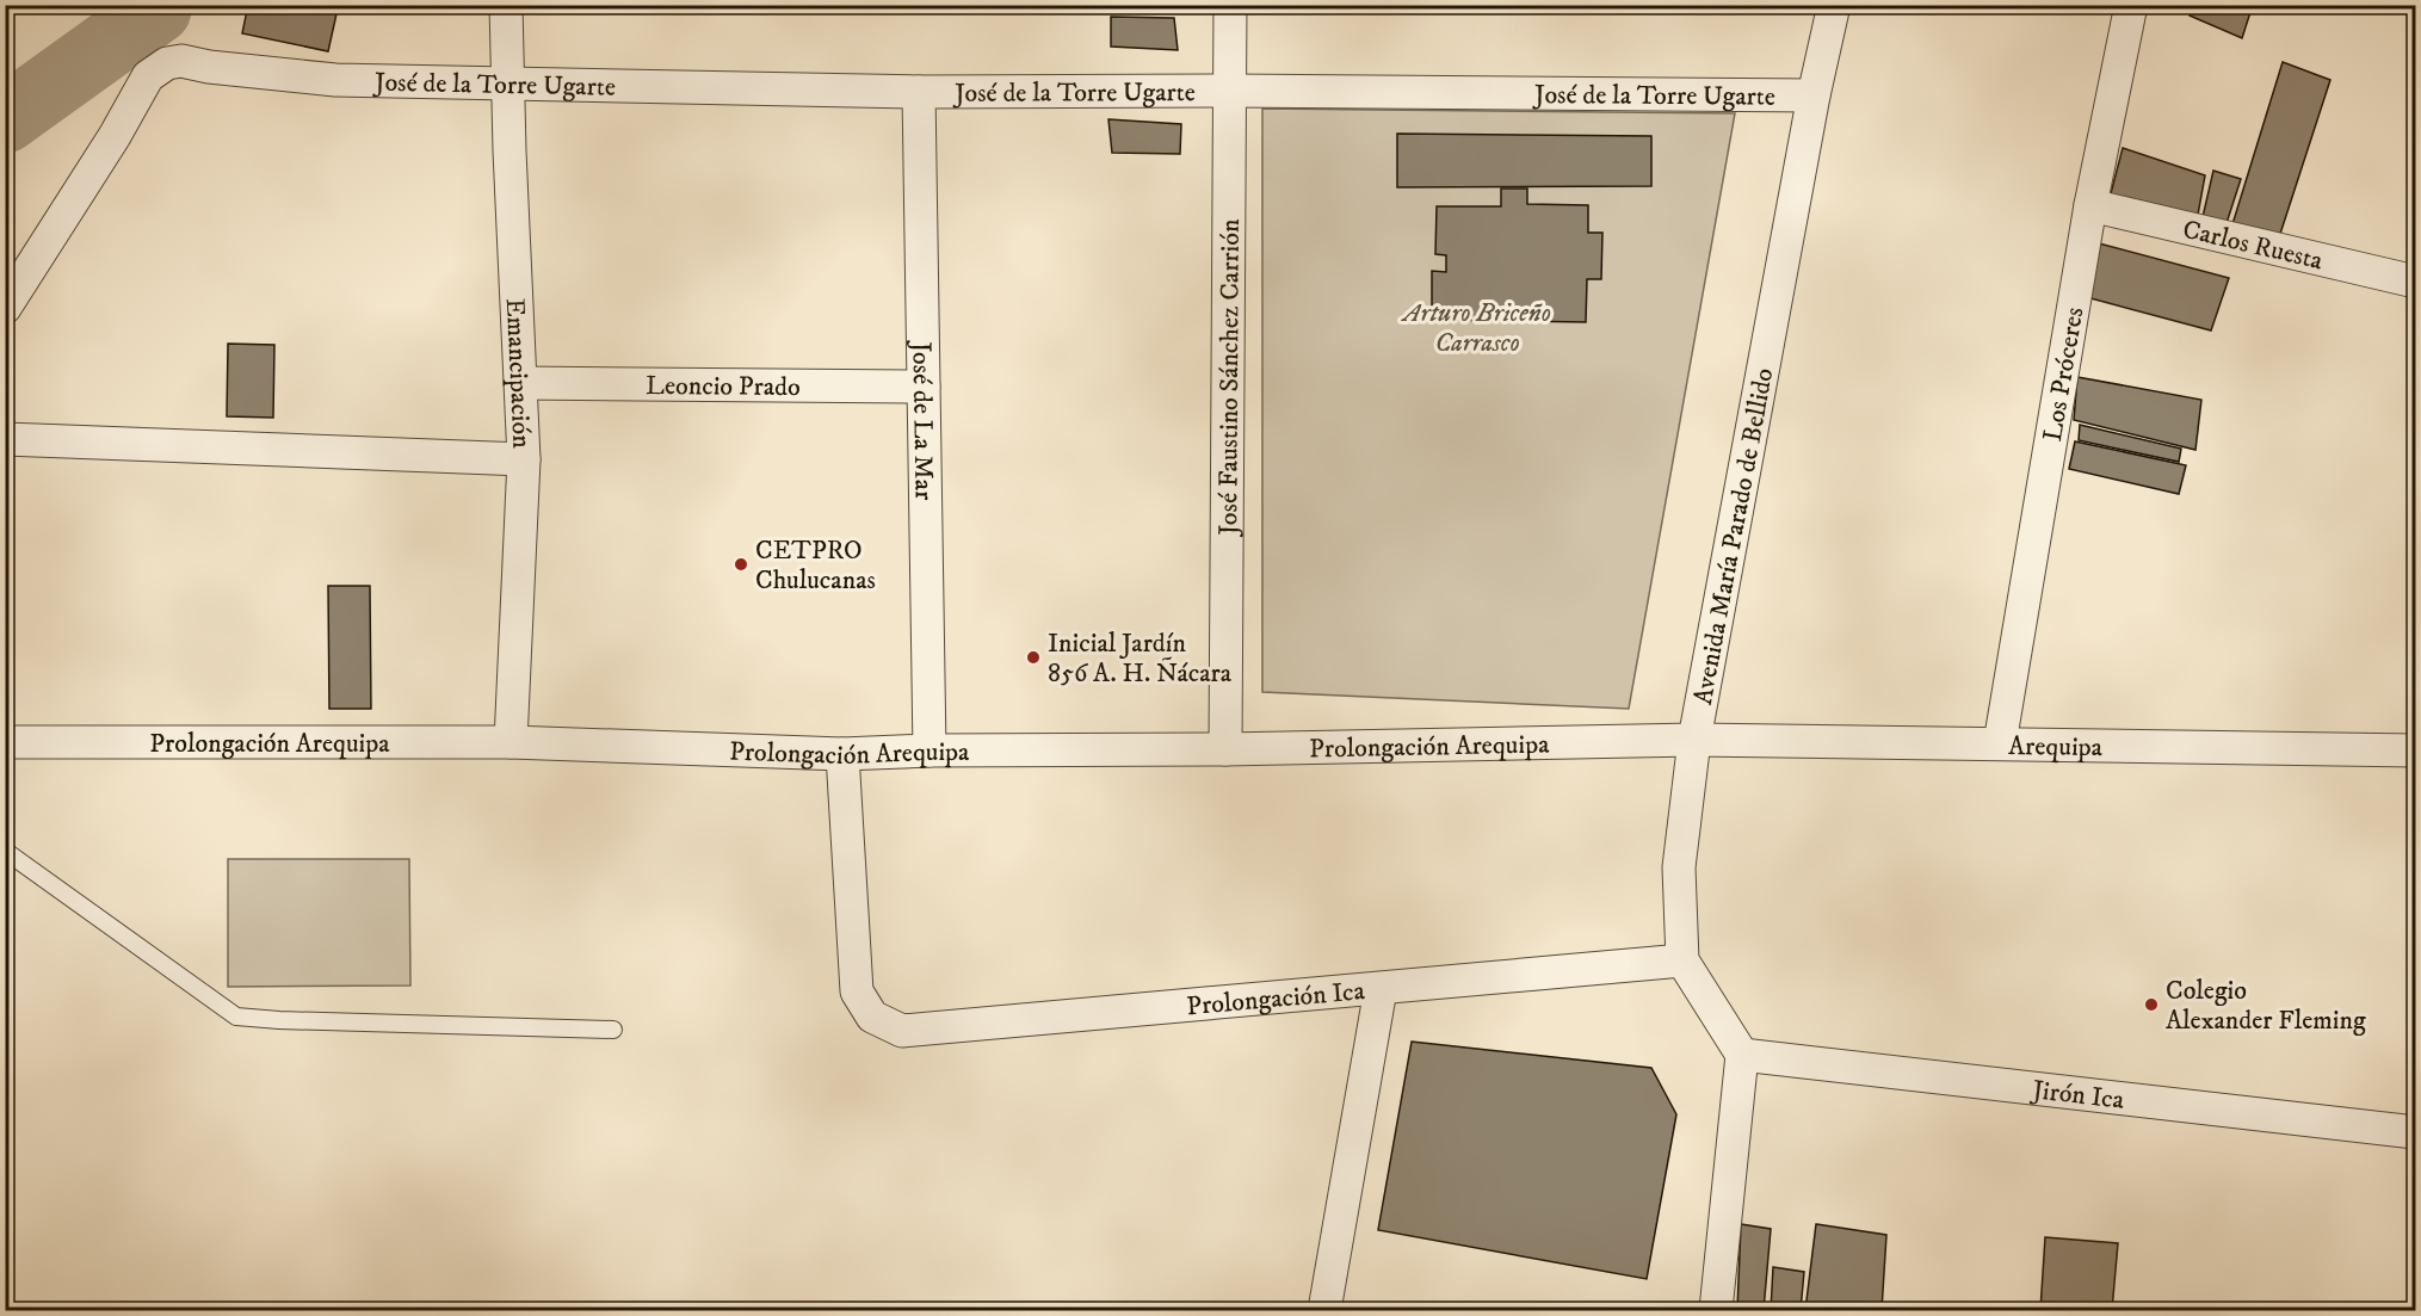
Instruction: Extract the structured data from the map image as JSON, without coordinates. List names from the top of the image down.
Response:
{
  "streets": {
    "street": [
      "José de la Torre Ugarte",
      "Carlos Ruesta",
      "Emancipación",
      "Los Próceres",
      "José Faustino Sánchez Carrión",
      "Leoncio Prado",
      "José de La Mar",
      "Avenida María Parado de Bellido",
      "Prolongación Arequipa",
      "Arequipa",
      "Prolongación Ica",
      "Jirón Ica"
    ]
  },
  "crossings": [
    ["José de la Torre Ugarte", "Emancipación"],
    ["José de la Torre Ugarte", "José Faustino Sánchez Carrión"],
    ["José de la Torre Ugarte", "José de La Mar"],
    ["José de la Torre Ugarte", "Avenida María Parado de Bellido"],
    ["Carlos Ruesta", "Los Próceres"],
    ["Emancipación", "Leoncio Prado"],
    ["Emancipación", "Prolongación Arequipa"],
    ["Los Próceres", "Arequipa"],
    ["José Faustino Sánchez Carrión", "Prolongación Arequipa"],
    ["Leoncio Prado", "José de La Mar"],
    ["José de La Mar", "Prolongación Arequipa"],
    ["Avenida María Parado de Bellido", "Prolongación Arequipa"],
    ["Avenida María Parado de Bellido", "Arequipa"],
    ["Avenida María Parado de Bellido", "Prolongación Ica"],
    ["Prolongación Arequipa", "Arequipa"],
    ["Prolongación Arequipa", "Prolongación Ica"]
  ],
  "parks": ["Arturo Briceño Carrasco"],
  "places": ["CETPRO Chulucanas", "Inicial Jardín 856 A. H. Ñácara", "Colegio Alexander Fleming"]
}
